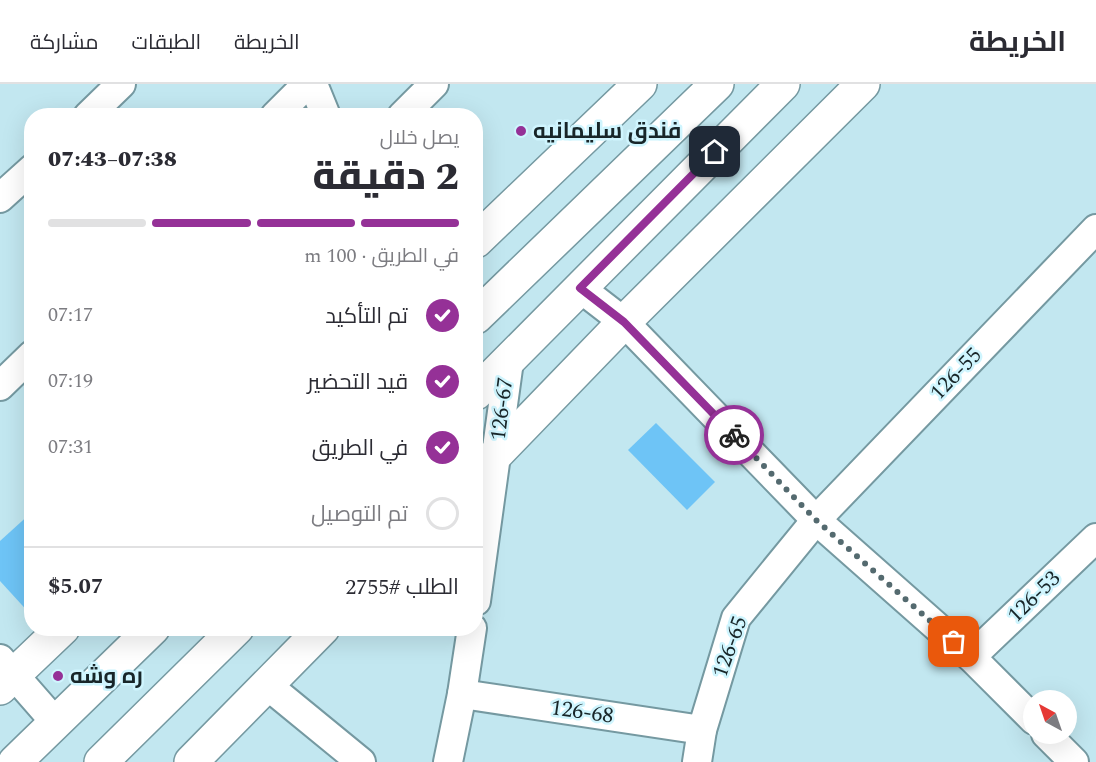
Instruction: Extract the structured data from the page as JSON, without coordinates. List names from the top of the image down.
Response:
{
  "streets": {
    "street": [
      "126-55",
      "126-67",
      "126-53",
      "126-65",
      "126-68"
    ]
  },
  "crossings": [
    ["126-55", "126-65"],
    ["126-65", "126-68"]
  ],
  "places": ["فندق سليمانيه", "ره وشه"],
  "north": "top left",
  "page": {
    "header": "الخريطة",
    "nav": ["الخريطة", "الطبقات", "مشاركة"],
    "heading": ["2 دقيقة", "يصل خلال", "07:38–07:43"],
    "panel": ["الطلب #2755", "$5.07"],
    "bar": "في الطريق · 100 m",
    "list": [
      ["تم التأكيد", "07:17"],
      ["قيد التحضير", "07:19"],
      ["في الطريق", "07:31"],
      "تم التوصيل"
    ]
  }
}
